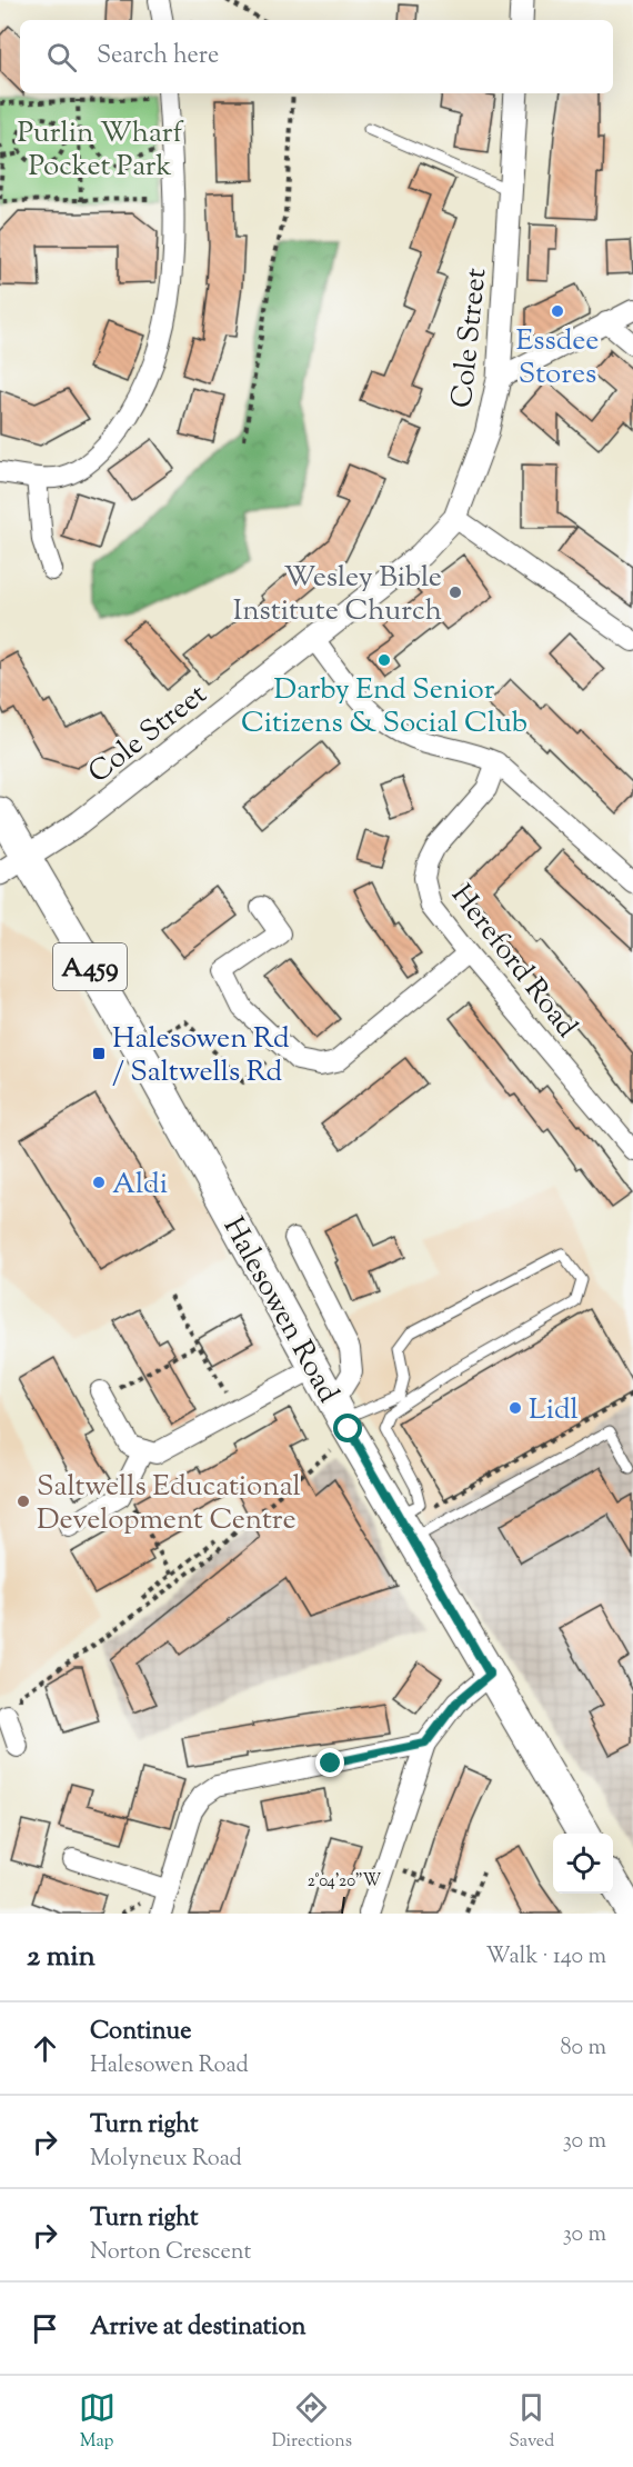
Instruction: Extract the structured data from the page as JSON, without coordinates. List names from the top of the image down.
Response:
{
  "streets": {
    "main road": ["A459", "Halesowen Road"],
    "street": ["Cole Street", "Hereford Road"]
  },
  "crossings": [
    ["Cole Street", "Halesowen Road"]
  ],
  "parks": ["Purlin Wharf Pocket Park"],
  "places": {
    "other": [
      "Essdee Stores",
      "Wesley Bible Institute Church",
      "Darby End Senior Citizens & Social Club",
      "Aldi",
      "Lidl",
      "Saltwells Educational Development Centre"
    ],
    "transit": ["Halesowen Rd / Saltwells Rd"]
  },
  "page": {
    "search": "Search here",
    "heading": ["2 min", "Walk · 140 m"],
    "list": [
      ["Continue", "Halesowen Road", "80 m"],
      ["Turn right", "Molyneux Road", "30 m"],
      ["Turn right", "Norton Crescent", "30 m"],
      "Arrive at destination"
    ],
    "nav": ["Map", "Directions", "Saved"]
  },
  "coordinates": ["2°04'20\"W"]
}
